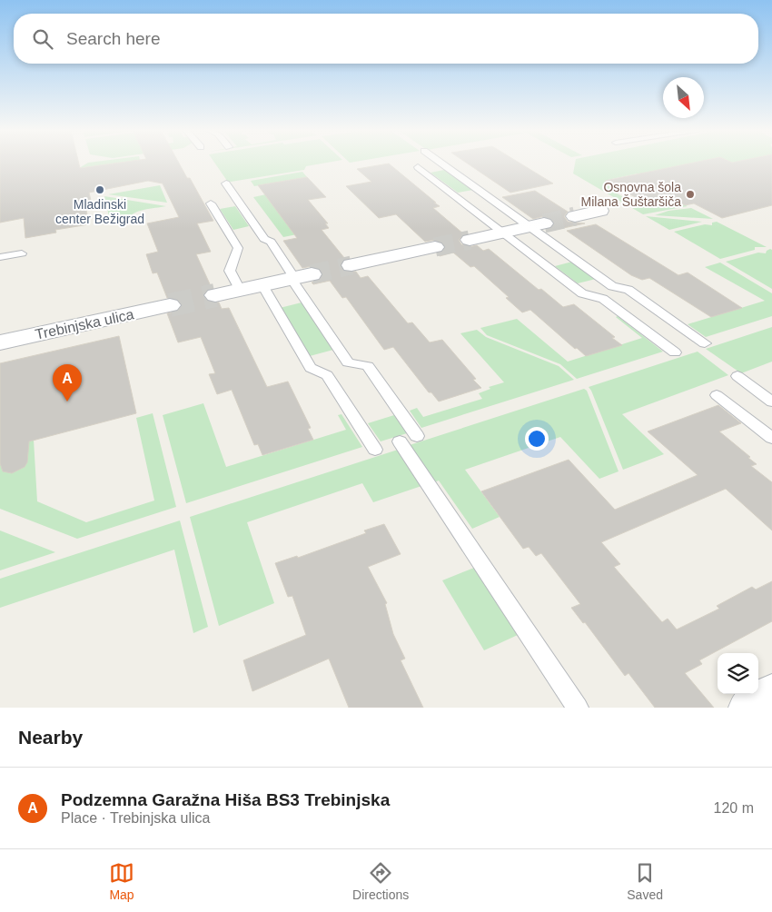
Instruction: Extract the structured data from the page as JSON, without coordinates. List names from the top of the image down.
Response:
{
  "streets": {
    "street": ["Trebinjska ulica"]
  },
  "places": ["Mladinski center Bežigrad", "Osnovna šola Milana Šuštaršiča"],
  "north": "bottom right",
  "page": {
    "search": "Search here",
    "pins": "A",
    "heading": "Nearby",
    "list": [
      {
        "mark": "A",
        "name": "Podzemna Garažna Hiša BS3 Trebinjska",
        "note": "Place · Trebinjska ulica",
        "value": "120 m"
      }
    ],
    "nav": ["Map", "Directions", "Saved"]
  }
}
